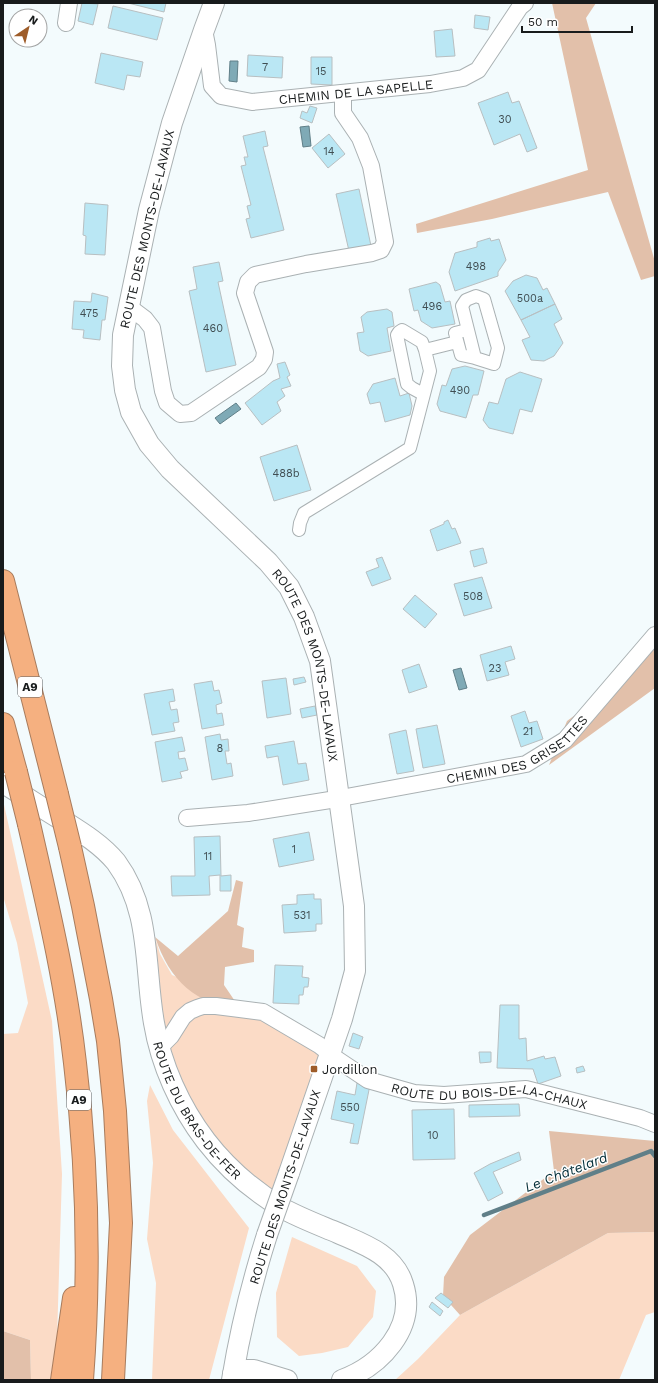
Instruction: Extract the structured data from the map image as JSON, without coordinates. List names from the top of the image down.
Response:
{
  "streets": {
    "highway": ["A9"],
    "street": [
      "CHEMIN DE LA SAPELLE",
      "ROUTE DES MONTS-DE-LAVAUX",
      "CHEMIN DES GRISETTES",
      "ROUTE DU BOIS-DE-LA-CHAUX",
      "ROUTE DU BRAS-DE-FER"
    ]
  },
  "crossings": [
    ["CHEMIN DE LA SAPELLE", "ROUTE DES MONTS-DE-LAVAUX"],
    ["ROUTE DES MONTS-DE-LAVAUX", "CHEMIN DES GRISETTES"],
    ["ROUTE DES MONTS-DE-LAVAUX", "ROUTE DU BOIS-DE-LA-CHAUX"],
    ["A9", "ROUTE DU BRAS-DE-FER"],
    ["ROUTE DU BOIS-DE-LA-CHAUX", "ROUTE DU BRAS-DE-FER"]
  ],
  "water": ["Le Châtelard"],
  "places": {
    "transit": ["Jordillon"]
  },
  "house_numbers": [
    "7",
    "15",
    "30",
    "14",
    "498",
    "500a",
    "496",
    "475",
    "460",
    "490",
    "488b",
    "508",
    "23",
    "21",
    "8",
    "1",
    "11",
    "531",
    "550",
    "10"
  ],
  "scale_bar": "50 m",
  "north": "top right"
}
